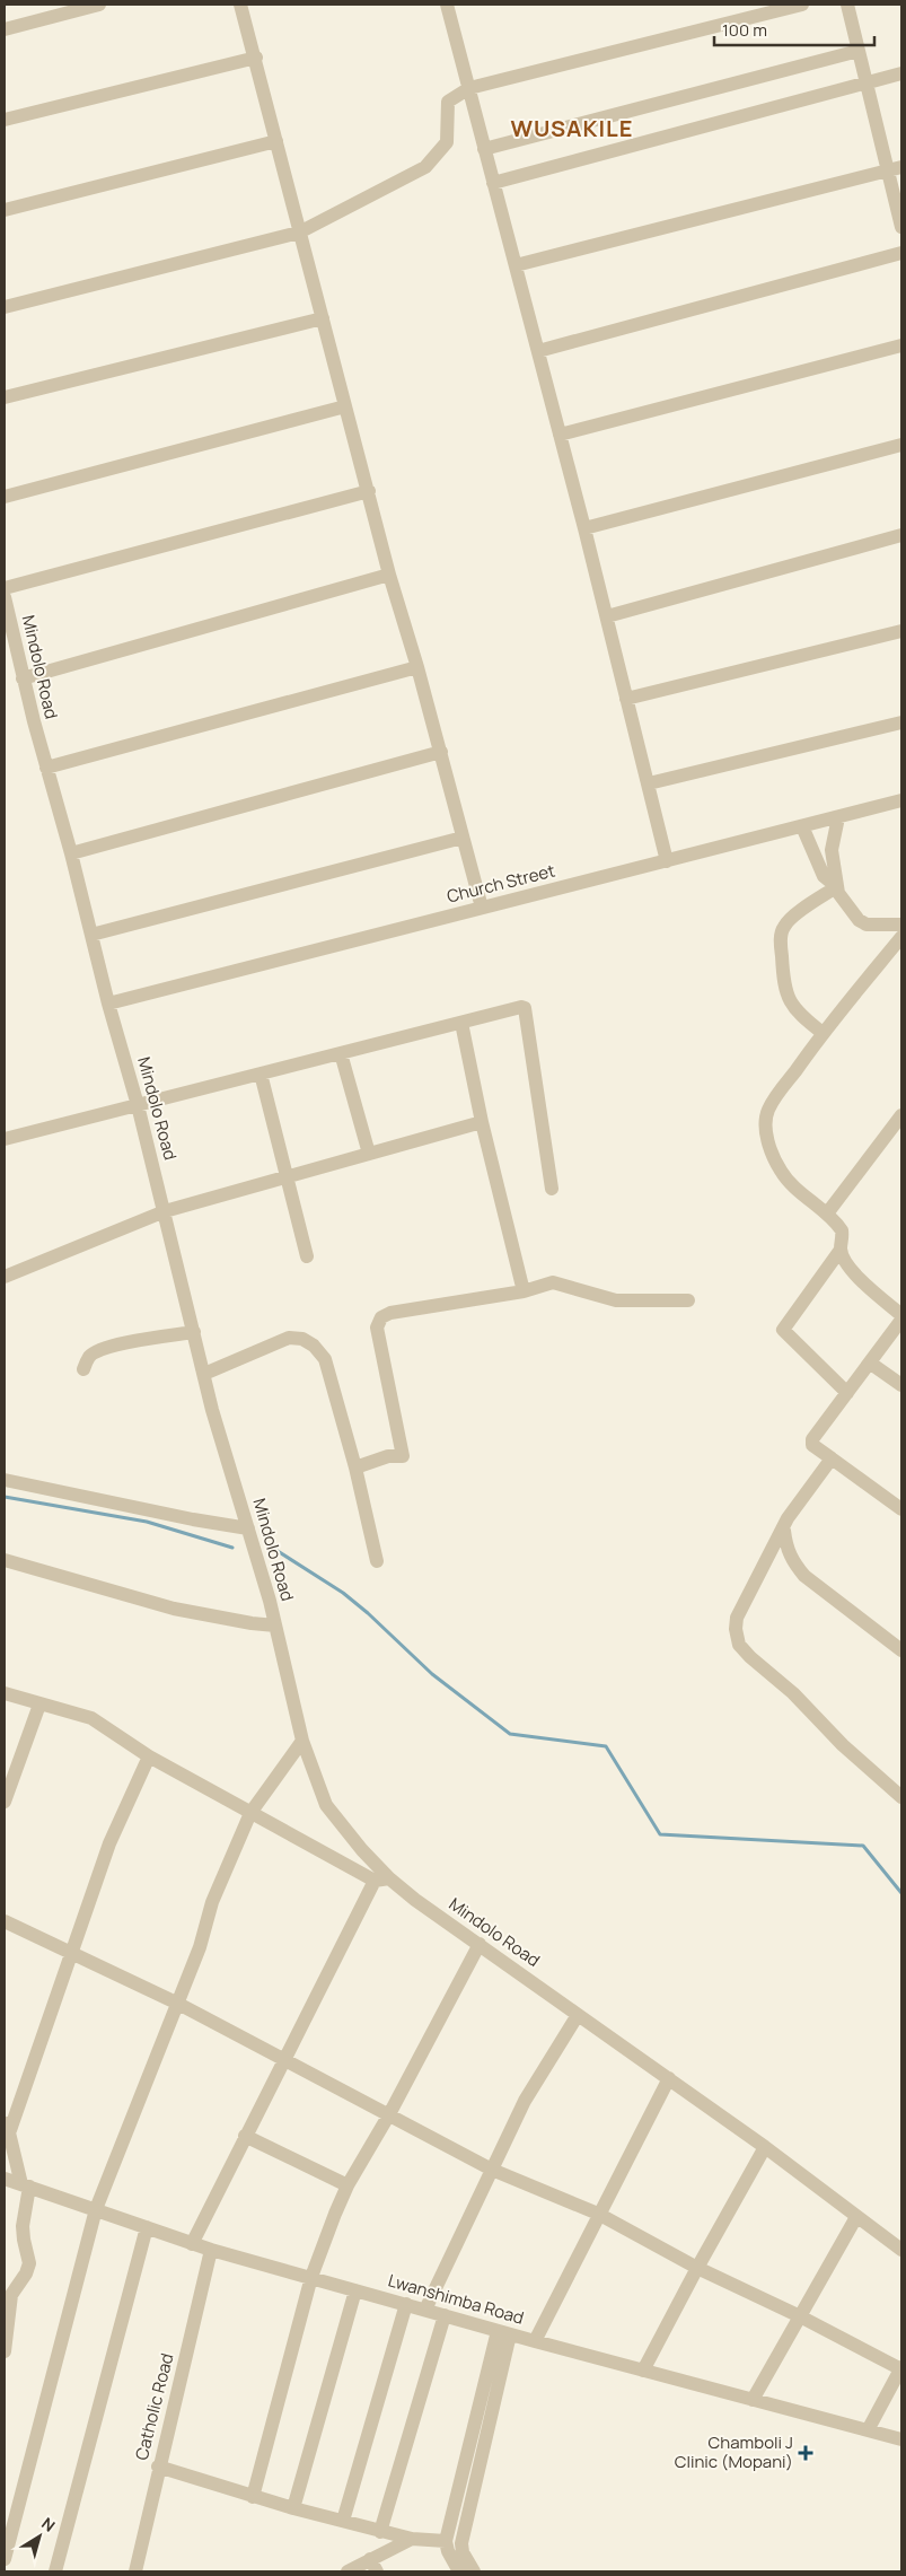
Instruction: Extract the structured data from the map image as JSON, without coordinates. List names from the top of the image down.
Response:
{
  "streets": {
    "street": [
      "Mindolo Road",
      "Church Street",
      "Lwanshimba Road",
      "Catholic Road"
    ]
  },
  "crossings": [
    ["Mindolo Road", "Church Street"],
    ["Lwanshimba Road", "Catholic Road"]
  ],
  "districts": ["WUSAKILE"],
  "places": {
    "health": ["Chamboli J Clinic (Mopani)"]
  },
  "scale_bar": "100 m",
  "north": "top right"
}
